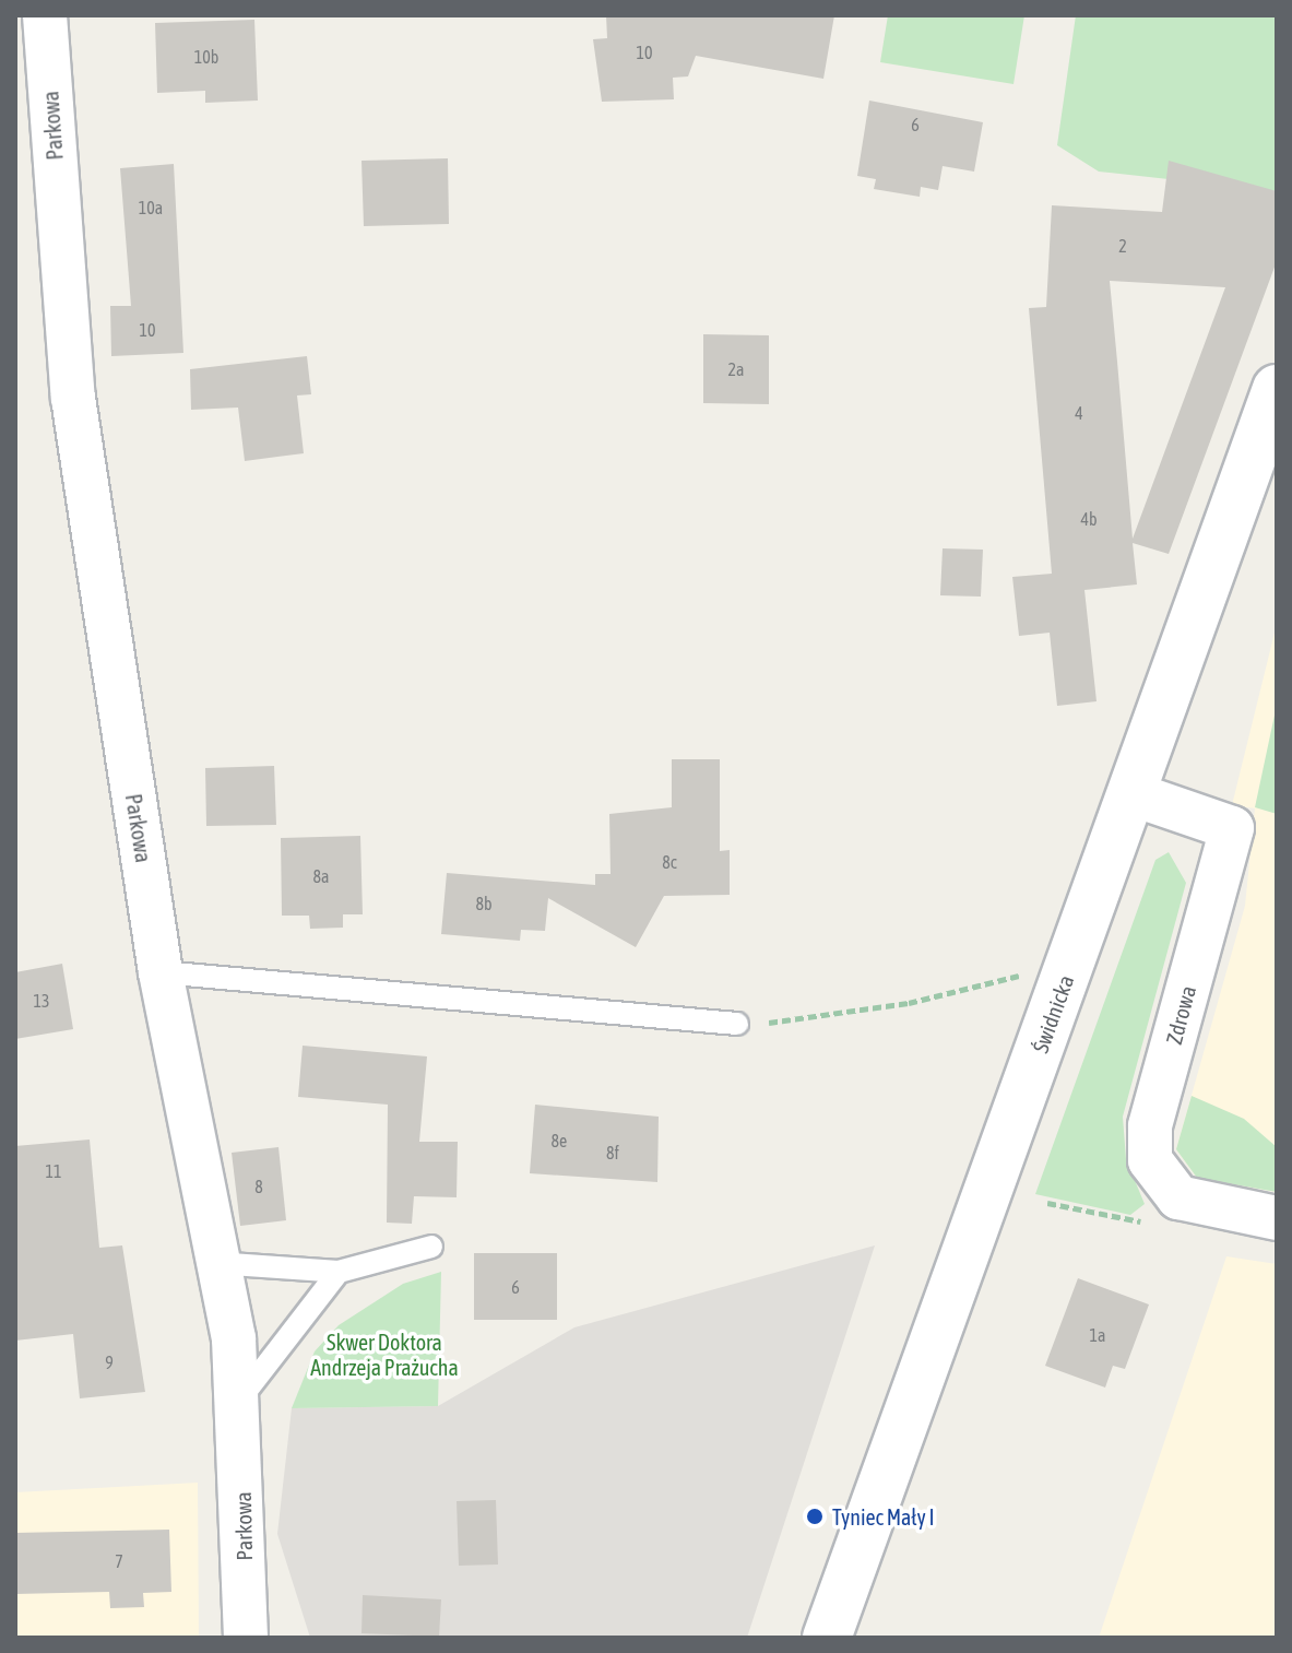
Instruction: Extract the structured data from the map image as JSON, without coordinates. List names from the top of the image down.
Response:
{
  "streets": {
    "street": ["Parkowa", "Świdnicka", "Zdrowa"]
  },
  "crossings": [
    ["Świdnicka", "Zdrowa"]
  ],
  "parks": ["Skwer Doktora Andrzeja Prażucha"],
  "places": ["Tyniec Mały I"],
  "house_numbers": [
    "10",
    "10b",
    "6",
    "10a",
    "2",
    "10",
    "2a",
    "4",
    "4b",
    "8c",
    "8a",
    "8b",
    "13",
    "8e",
    "8f",
    "11",
    "8",
    "6",
    "1a",
    "9",
    "7"
  ]
}
